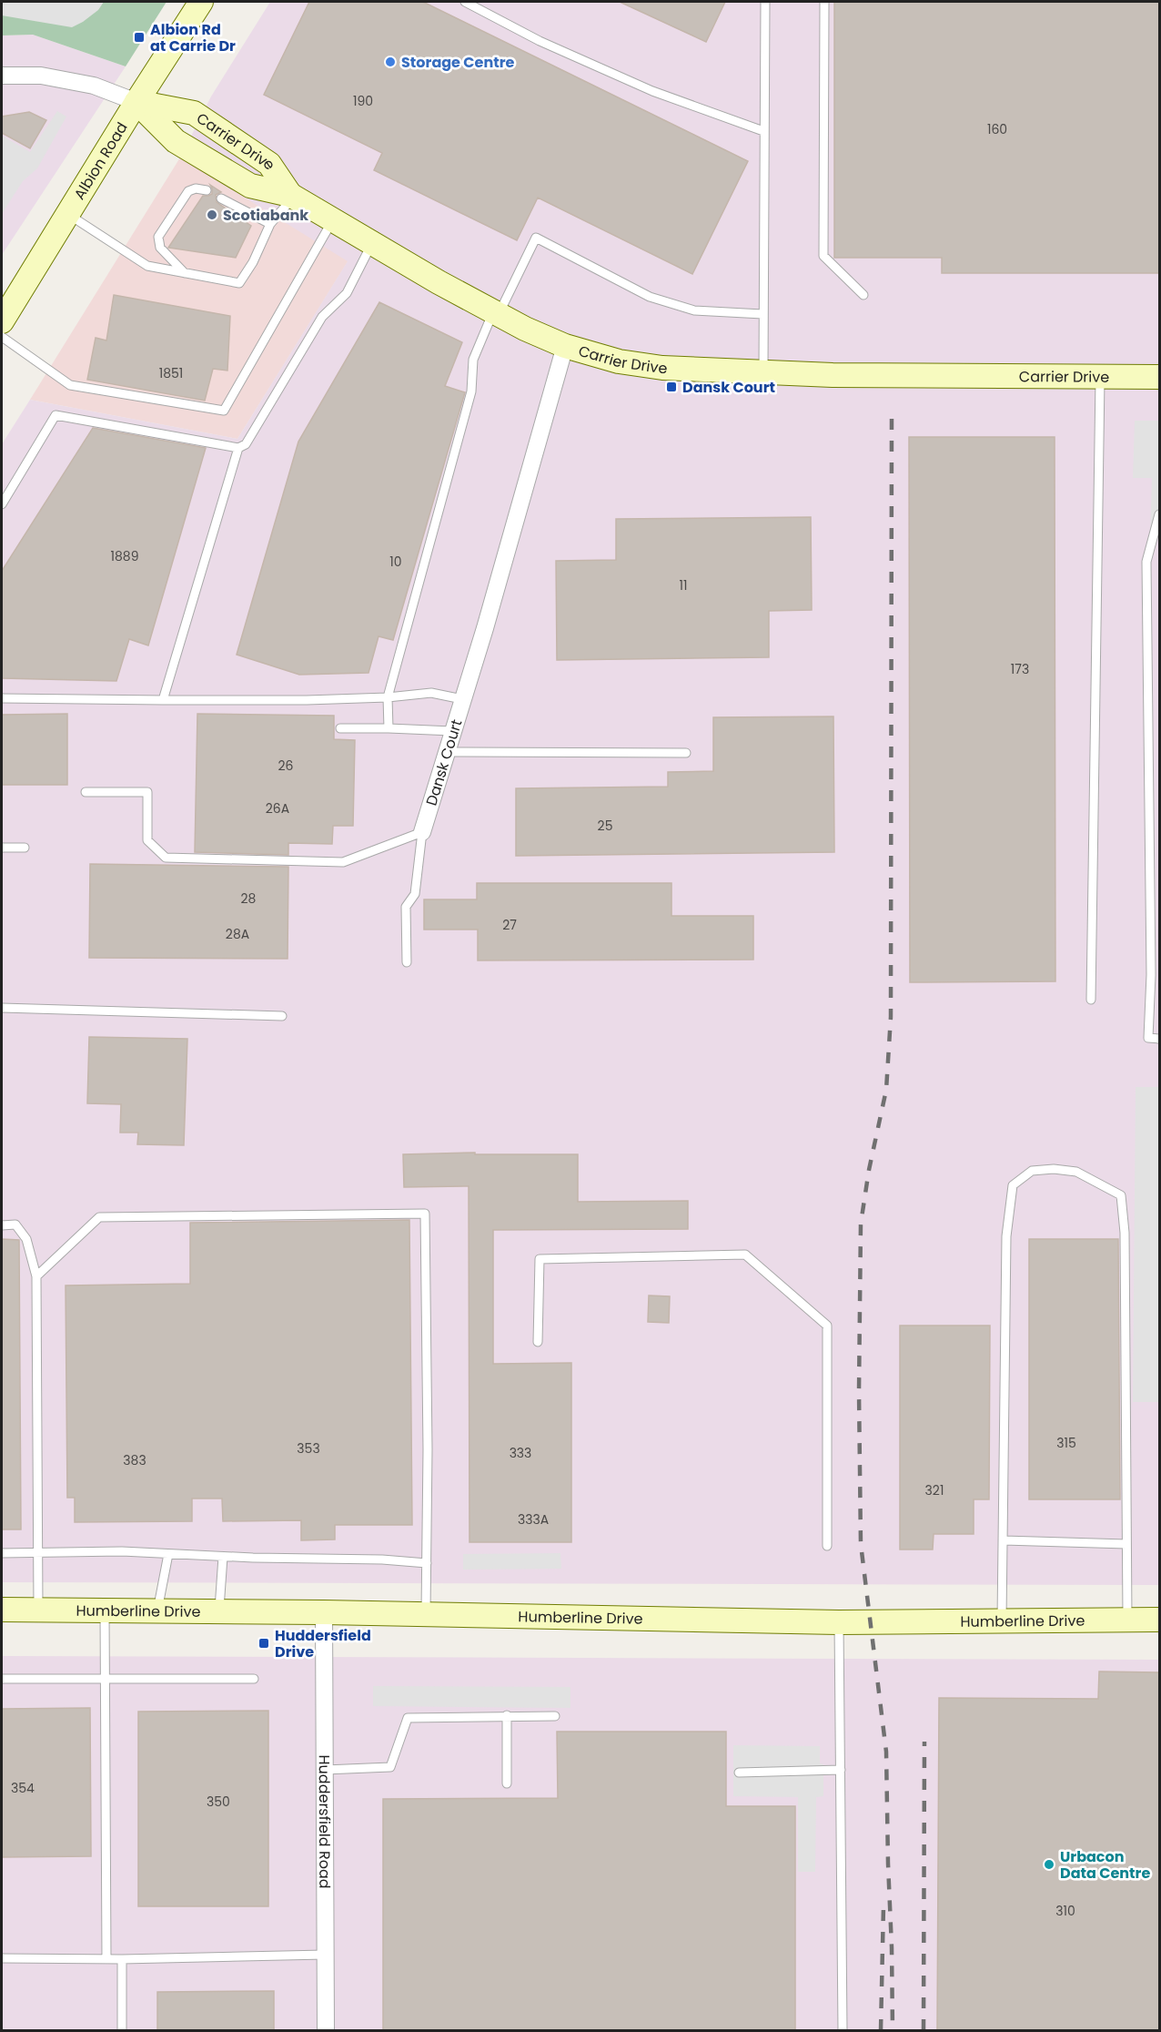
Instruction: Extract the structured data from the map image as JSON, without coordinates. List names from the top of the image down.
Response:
{
  "streets": {
    "street": [
      "Carrier Drive",
      "Albion Road",
      "Dansk Court",
      "Humberline Drive",
      "Huddersfield Road"
    ]
  },
  "crossings": [
    ["Carrier Drive", "Albion Road"],
    ["Carrier Drive", "Dansk Court"],
    ["Humberline Drive", "Huddersfield Road"]
  ],
  "places": {
    "transit": ["Albion Rd at Carrie Dr", "Dansk Court", "Huddersfield Drive"],
    "other": ["Storage Centre", "Scotiabank", "Urbacon Data Centre"]
  },
  "house_numbers": [
    "190",
    "160",
    "1851",
    "1889",
    "10",
    "11",
    "173",
    "26",
    "26A",
    "25",
    "28",
    "27",
    "28A",
    "315",
    "353",
    "333",
    "383",
    "321",
    "333A",
    "354",
    "350",
    "310"
  ]
}
